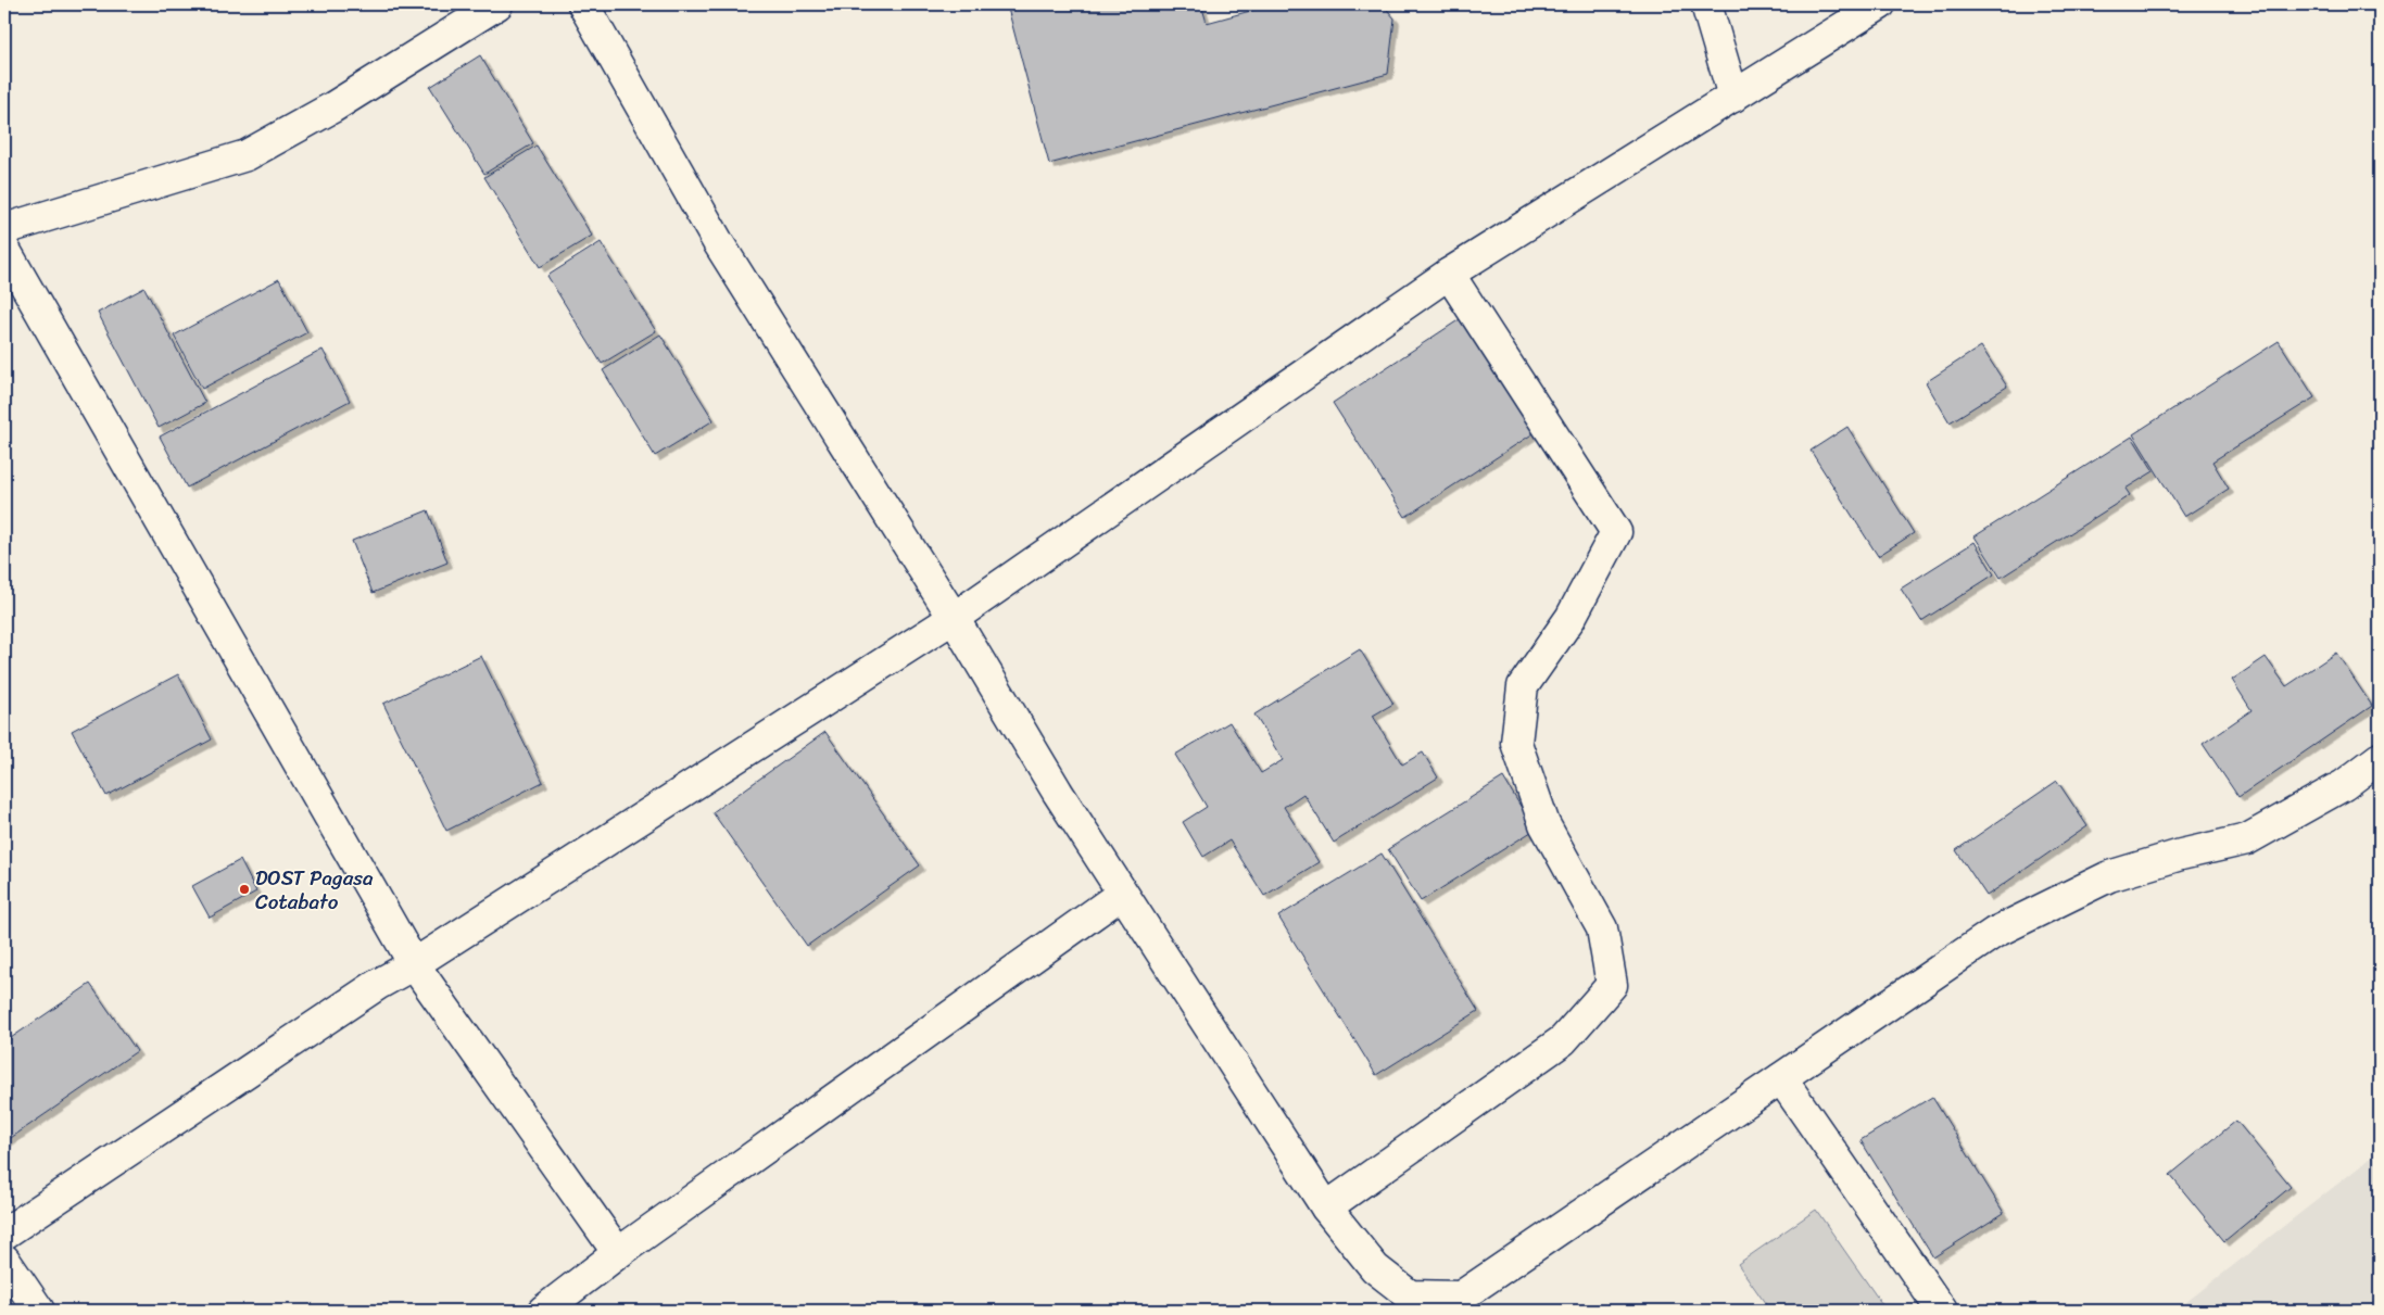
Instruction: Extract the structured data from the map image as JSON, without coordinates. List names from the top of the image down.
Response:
{
  "places": ["DOST Pagasa Cotabato"]
}
